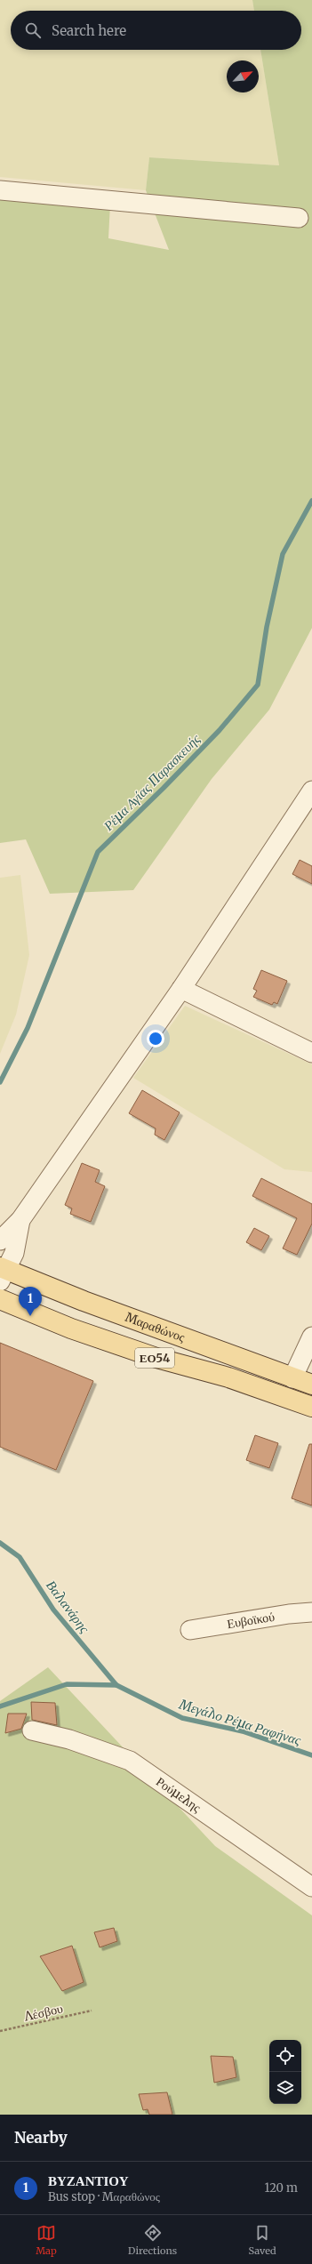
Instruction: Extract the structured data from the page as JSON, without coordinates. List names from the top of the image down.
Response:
{
  "streets": {
    "main road": ["Μαραθώνος", "ΕΟ54"],
    "street": ["Ευβοϊκού", "Ρούμελης"],
    "path": ["Λέσβου"]
  },
  "water": ["Ρέμα Αγίας Παρασκευής", "Βαλανάρης", "Μεγάλο Ρέμα Ραφήνας"],
  "north": "top right",
  "page": {
    "search": "Search here",
    "pins": "1",
    "heading": "Nearby",
    "list": [
      {
        "mark": "1",
        "name": "ΒΥΖΑΝΤΙΟΥ",
        "note": "Bus stop · Μαραθώνος",
        "value": "120 m"
      }
    ],
    "nav": ["Map", "Directions", "Saved"]
  }
}
